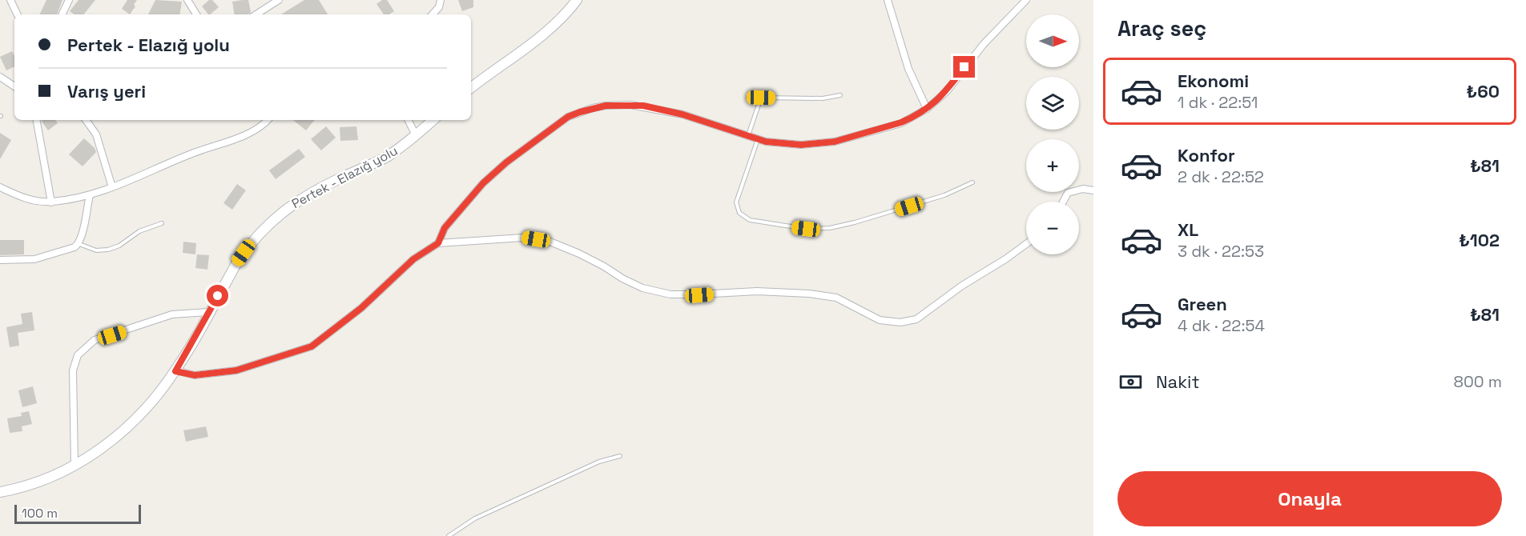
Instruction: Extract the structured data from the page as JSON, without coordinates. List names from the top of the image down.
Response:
{
  "streets": {
    "main road": ["Pertek - Elazığ yolu"]
  },
  "scale_bar": "100 m",
  "north": "right",
  "page": {
    "heading": "Araç seç",
    "map_buttons": ["+", "−"],
    "banner": ["Pertek - Elazığ yolu", "Varış yeri"],
    "list": [
      {
        "name": "Ekonomi",
        "note": "1 dk · 22:51",
        "value": "₺60"
      },
      {
        "name": "Konfor",
        "note": "2 dk · 22:52",
        "value": "₺81"
      },
      {
        "name": "XL",
        "note": "3 dk · 22:53",
        "value": "₺102"
      },
      {
        "name": "Green",
        "note": "4 dk · 22:54",
        "value": "₺81"
      }
    ],
    "pay": ["Nakit", "800 m"],
    "buttons": "Onayla",
    "scale": "100 m"
  }
}
